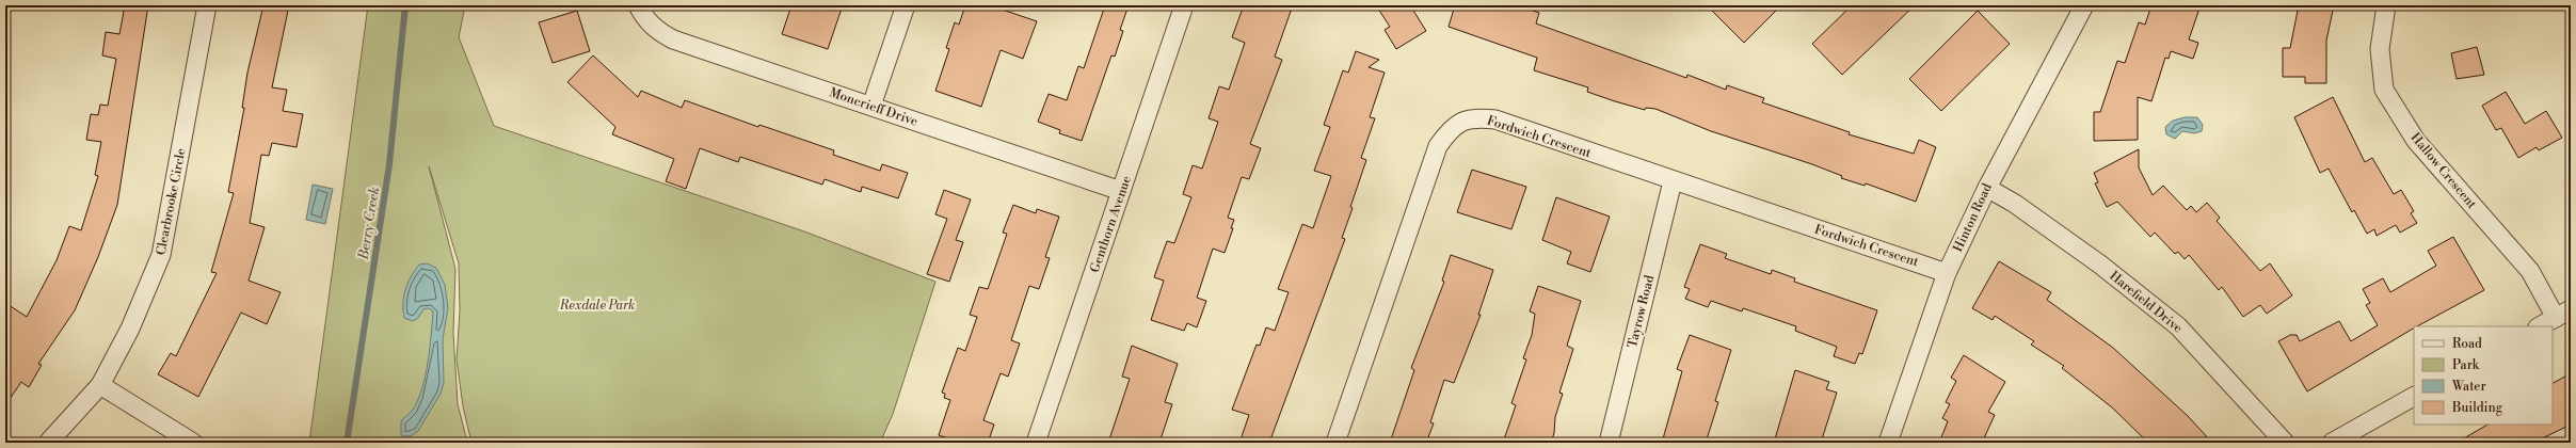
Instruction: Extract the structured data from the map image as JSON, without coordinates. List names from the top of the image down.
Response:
{
  "streets": {
    "street": [
      "Moncrieff Drive",
      "Fordwich Crescent",
      "Hallow Crescent",
      "Clearbrooke Circle",
      "Hinton Road",
      "Genthorn Avenue",
      "Harefield Drive",
      "Tayrow Road"
    ]
  },
  "crossings": [
    ["Moncrieff Drive", "Genthorn Avenue"],
    ["Fordwich Crescent", "Hinton Road"],
    ["Fordwich Crescent", "Tayrow Road"],
    ["Hinton Road", "Harefield Drive"]
  ],
  "water": ["Berry Creek"],
  "parks": ["Rexdale Park"],
  "legend": [
    "Road",
    "Park",
    "Water",
    "Building"
  ]
}
